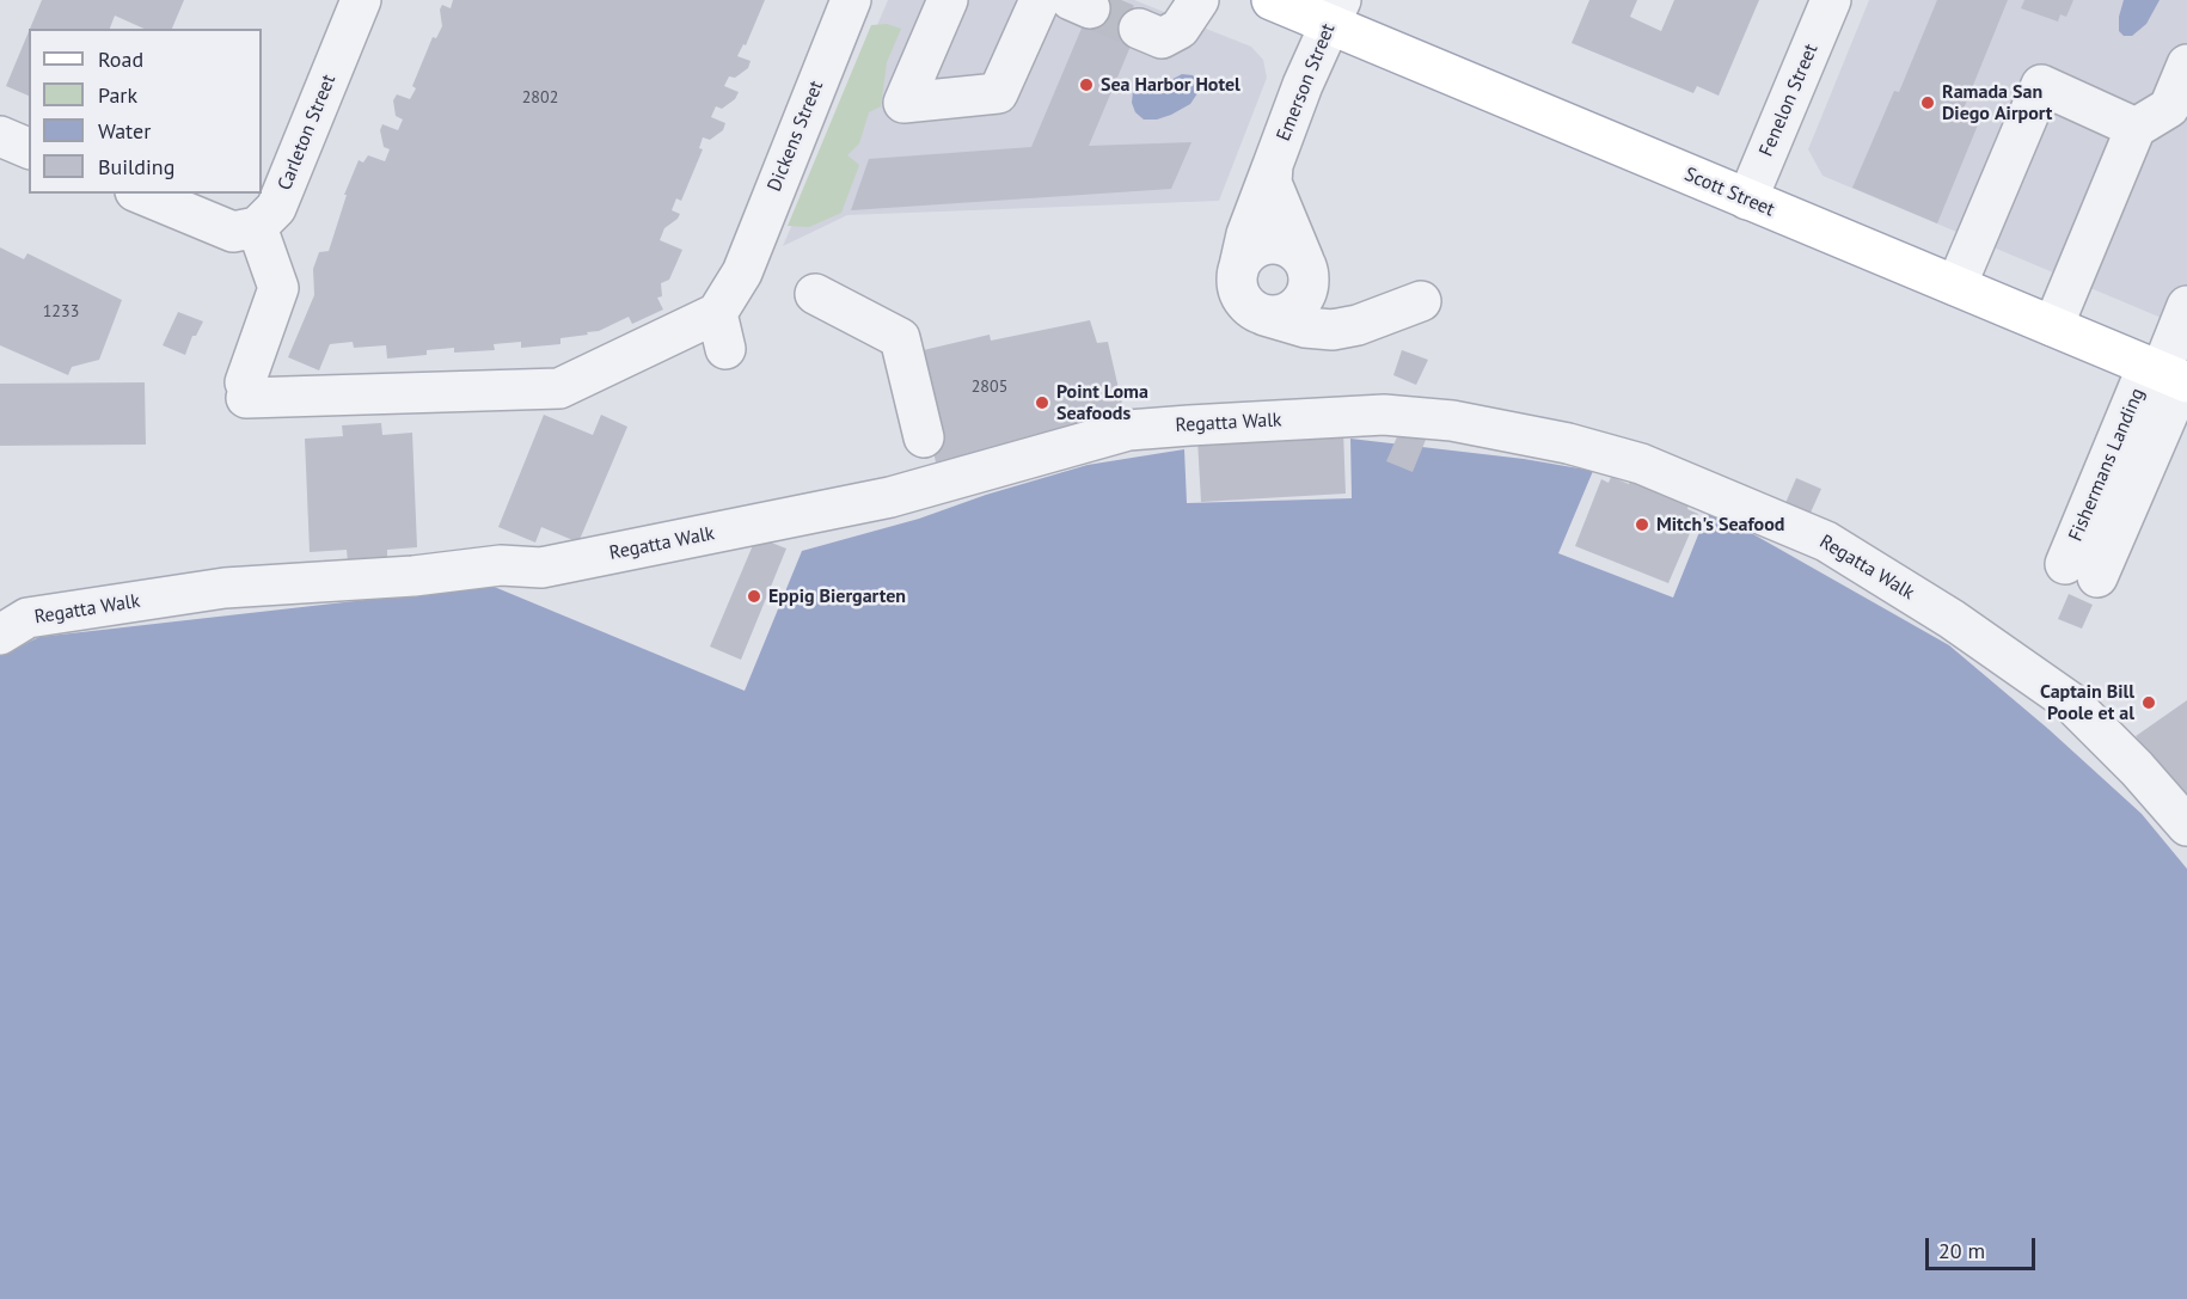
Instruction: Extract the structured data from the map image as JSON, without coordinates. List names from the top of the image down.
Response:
{
  "streets": {
    "main road": ["Scott Street"],
    "street": [
      "Emerson Street",
      "Fenelon Street",
      "Carleton Street",
      "Dickens Street",
      "Regatta Walk",
      "Fishermans Landing"
    ]
  },
  "crossings": [
    ["Emerson Street", "Scott Street"],
    ["Fenelon Street", "Scott Street"],
    ["Carleton Street", "Dickens Street"],
    ["Scott Street", "Fishermans Landing"]
  ],
  "places": [
    "Sea Harbor Hotel",
    "Ramada San Diego Airport",
    "Point Loma Seafoods",
    "Mitch's Seafood",
    "Eppig Biergarten",
    "Captain Bill Poole et al"
  ],
  "house_numbers": ["2802", "1233", "2805"],
  "legend": [
    "Road",
    "Park",
    "Water",
    "Building"
  ],
  "scale_bar": "20 m"
}
